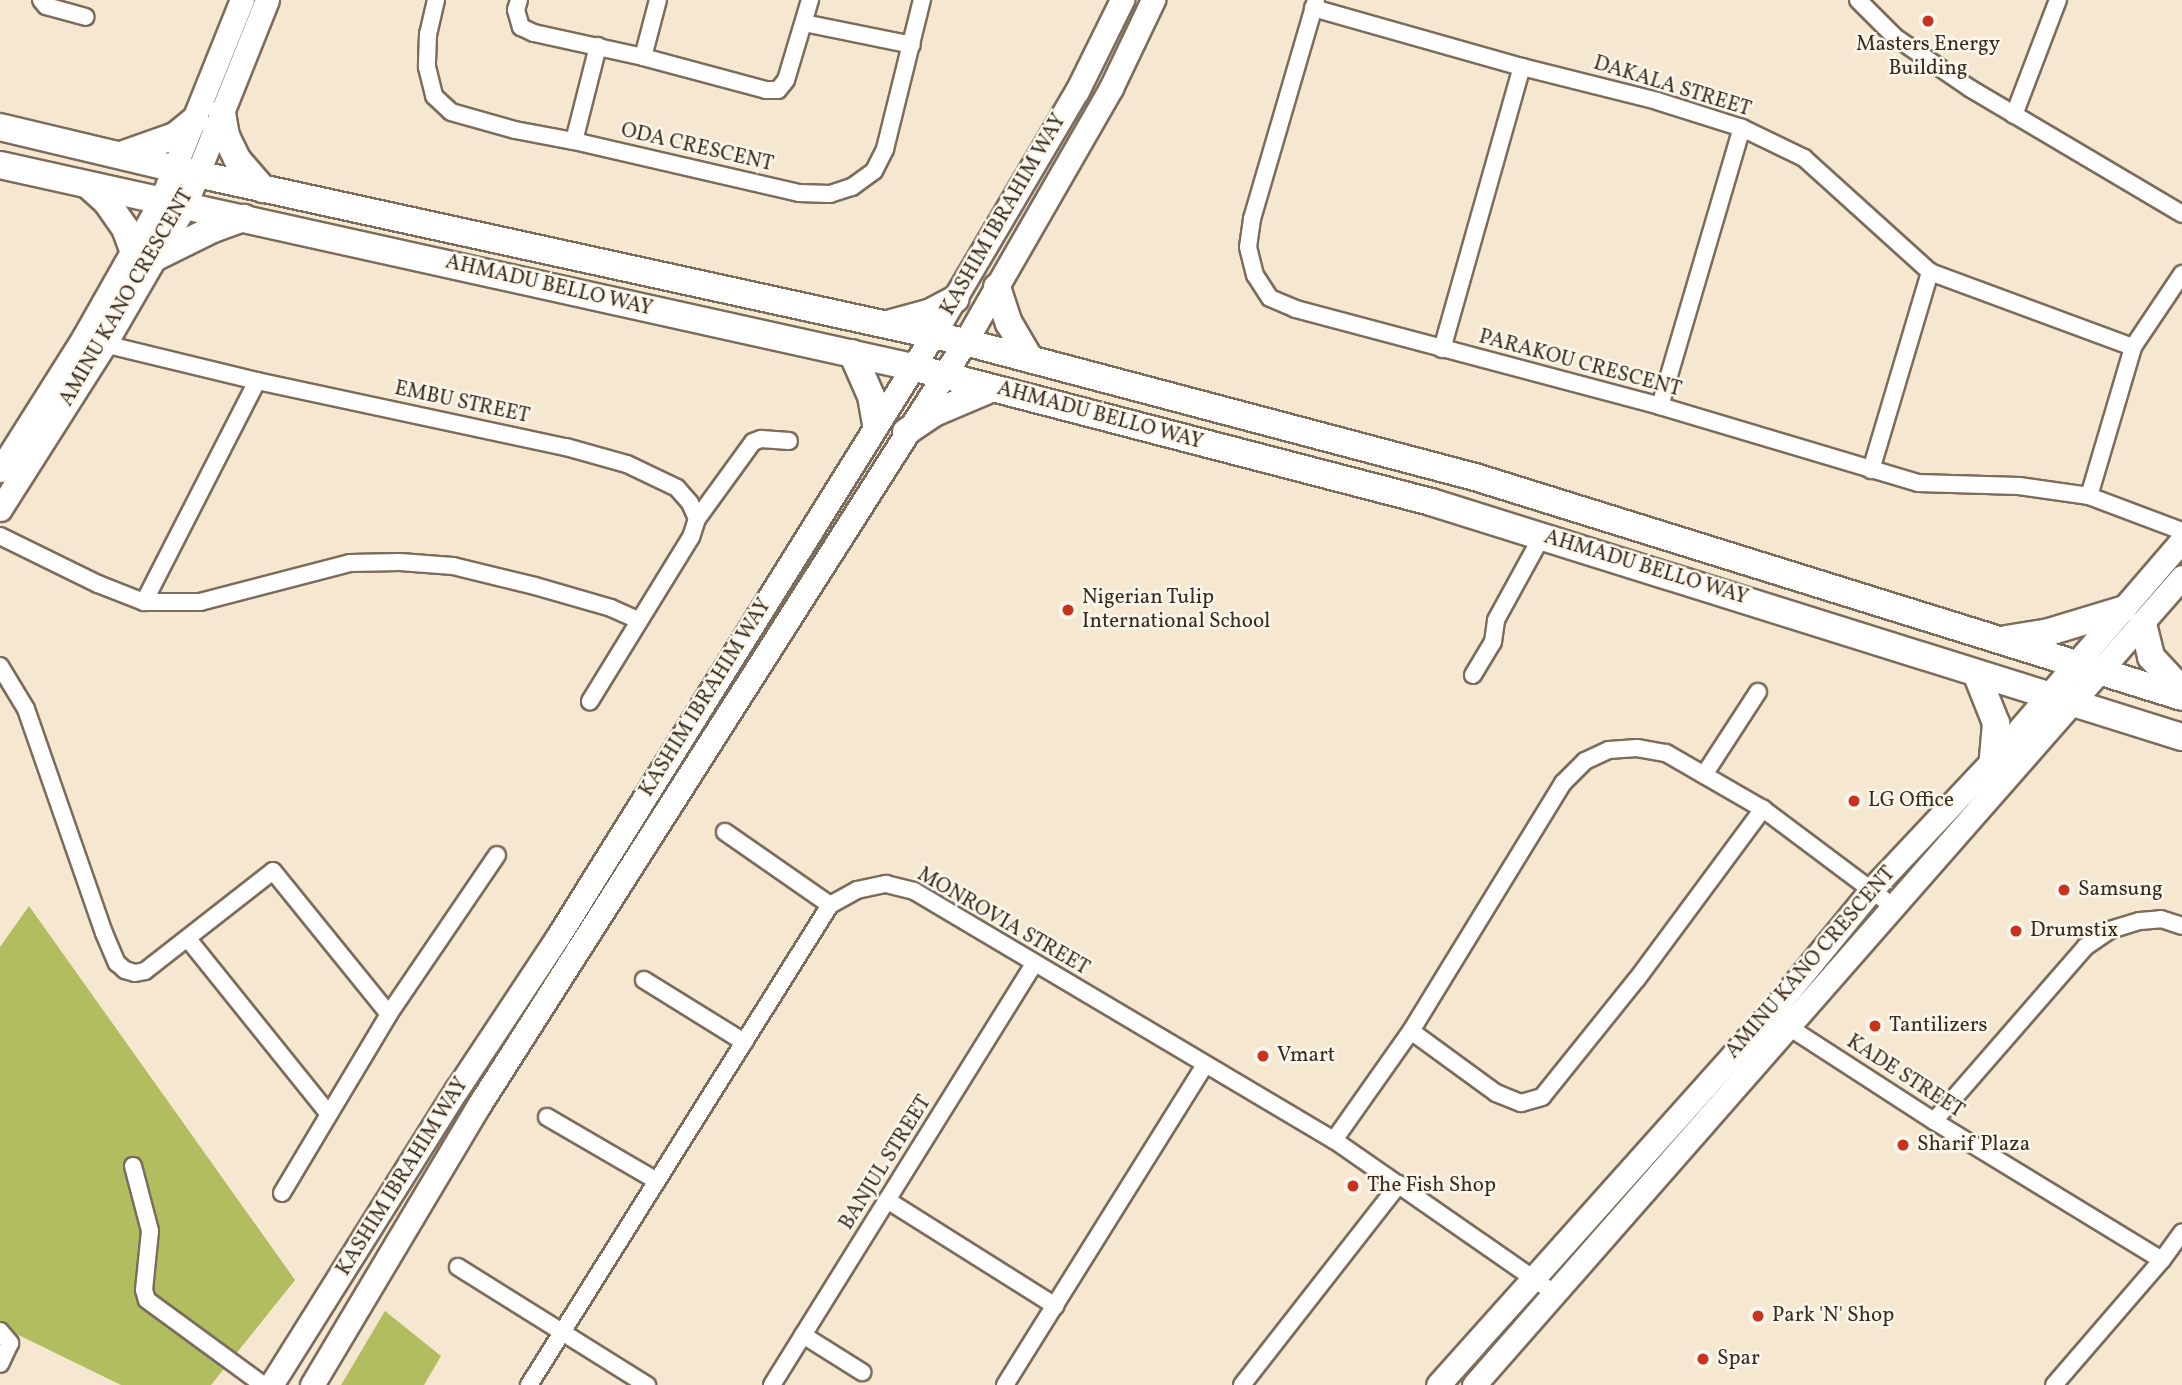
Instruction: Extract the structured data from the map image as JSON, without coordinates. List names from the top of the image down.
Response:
{
  "streets": {
    "main road": ["KASHIM IBRAHIM WAY", "AHMADU BELLO WAY", "AMINU KANO CRESCENT"],
    "street": [
      "DAKALA STREET",
      "ODA CRESCENT",
      "PARAKOU CRESCENT",
      "EMBU STREET",
      "MONROVIA STREET",
      "KADE STREET",
      "BANJUL STREET"
    ]
  },
  "crossings": [
    ["DAKALA STREET", "PARAKOU CRESCENT"],
    ["KASHIM IBRAHIM WAY", "AHMADU BELLO WAY"],
    ["AHMADU BELLO WAY", "AMINU KANO CRESCENT"],
    ["AMINU KANO CRESCENT", "EMBU STREET"],
    ["AMINU KANO CRESCENT", "MONROVIA STREET"],
    ["AMINU KANO CRESCENT", "KADE STREET"],
    ["MONROVIA STREET", "BANJUL STREET"]
  ],
  "places": [
    "Masters Energy Building",
    "Nigerian Tulip International School",
    "LG Office",
    "Samsung",
    "Drumstix",
    "Tantilizers",
    "Vmart",
    "Sharif Plaza",
    "The Fish Shop",
    "Park 'N' Shop",
    "Spar"
  ]
}
